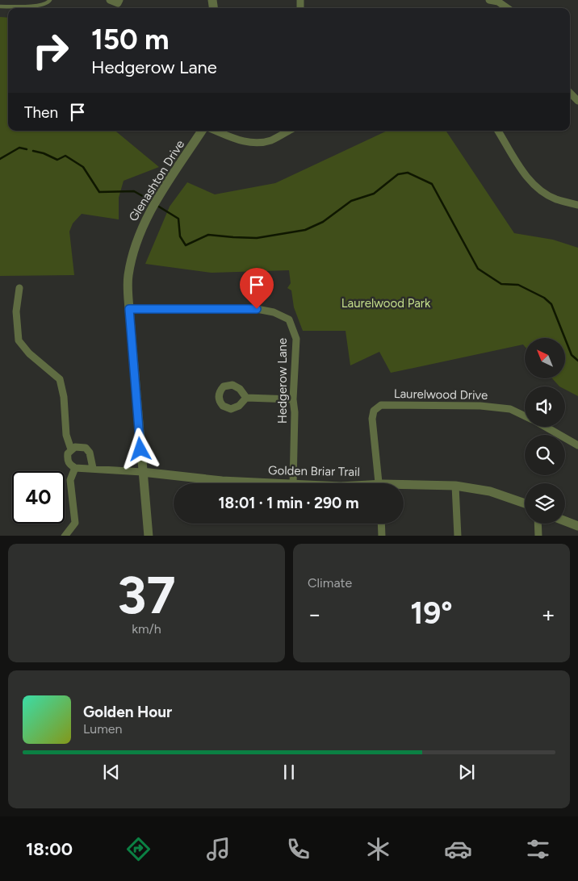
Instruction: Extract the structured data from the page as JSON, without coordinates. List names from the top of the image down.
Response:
{
  "streets": {
    "street": [
      "Glenashton Drive",
      "Hedgerow Lane",
      "Laurelwood Drive",
      "Golden Briar Trail"
    ]
  },
  "crossings": [
    ["Glenashton Drive", "Hedgerow Lane"],
    ["Glenashton Drive", "Golden Briar Trail"]
  ],
  "parks": ["Laurelwood Park"],
  "north": "top left",
  "page": {
    "turn": ["150 m", "Hedgerow Lane"],
    "then": "Then",
    "limit": "40",
    "trip": "18:01 · 1 min · 290 m",
    "tile": [
      ["37", "km/h"],
      "Climate"
    ],
    "heat": ["−", "19°", "+"],
    "song": ["Golden Hour", "Lumen"],
    "tabs": "18:00"
  }
}
